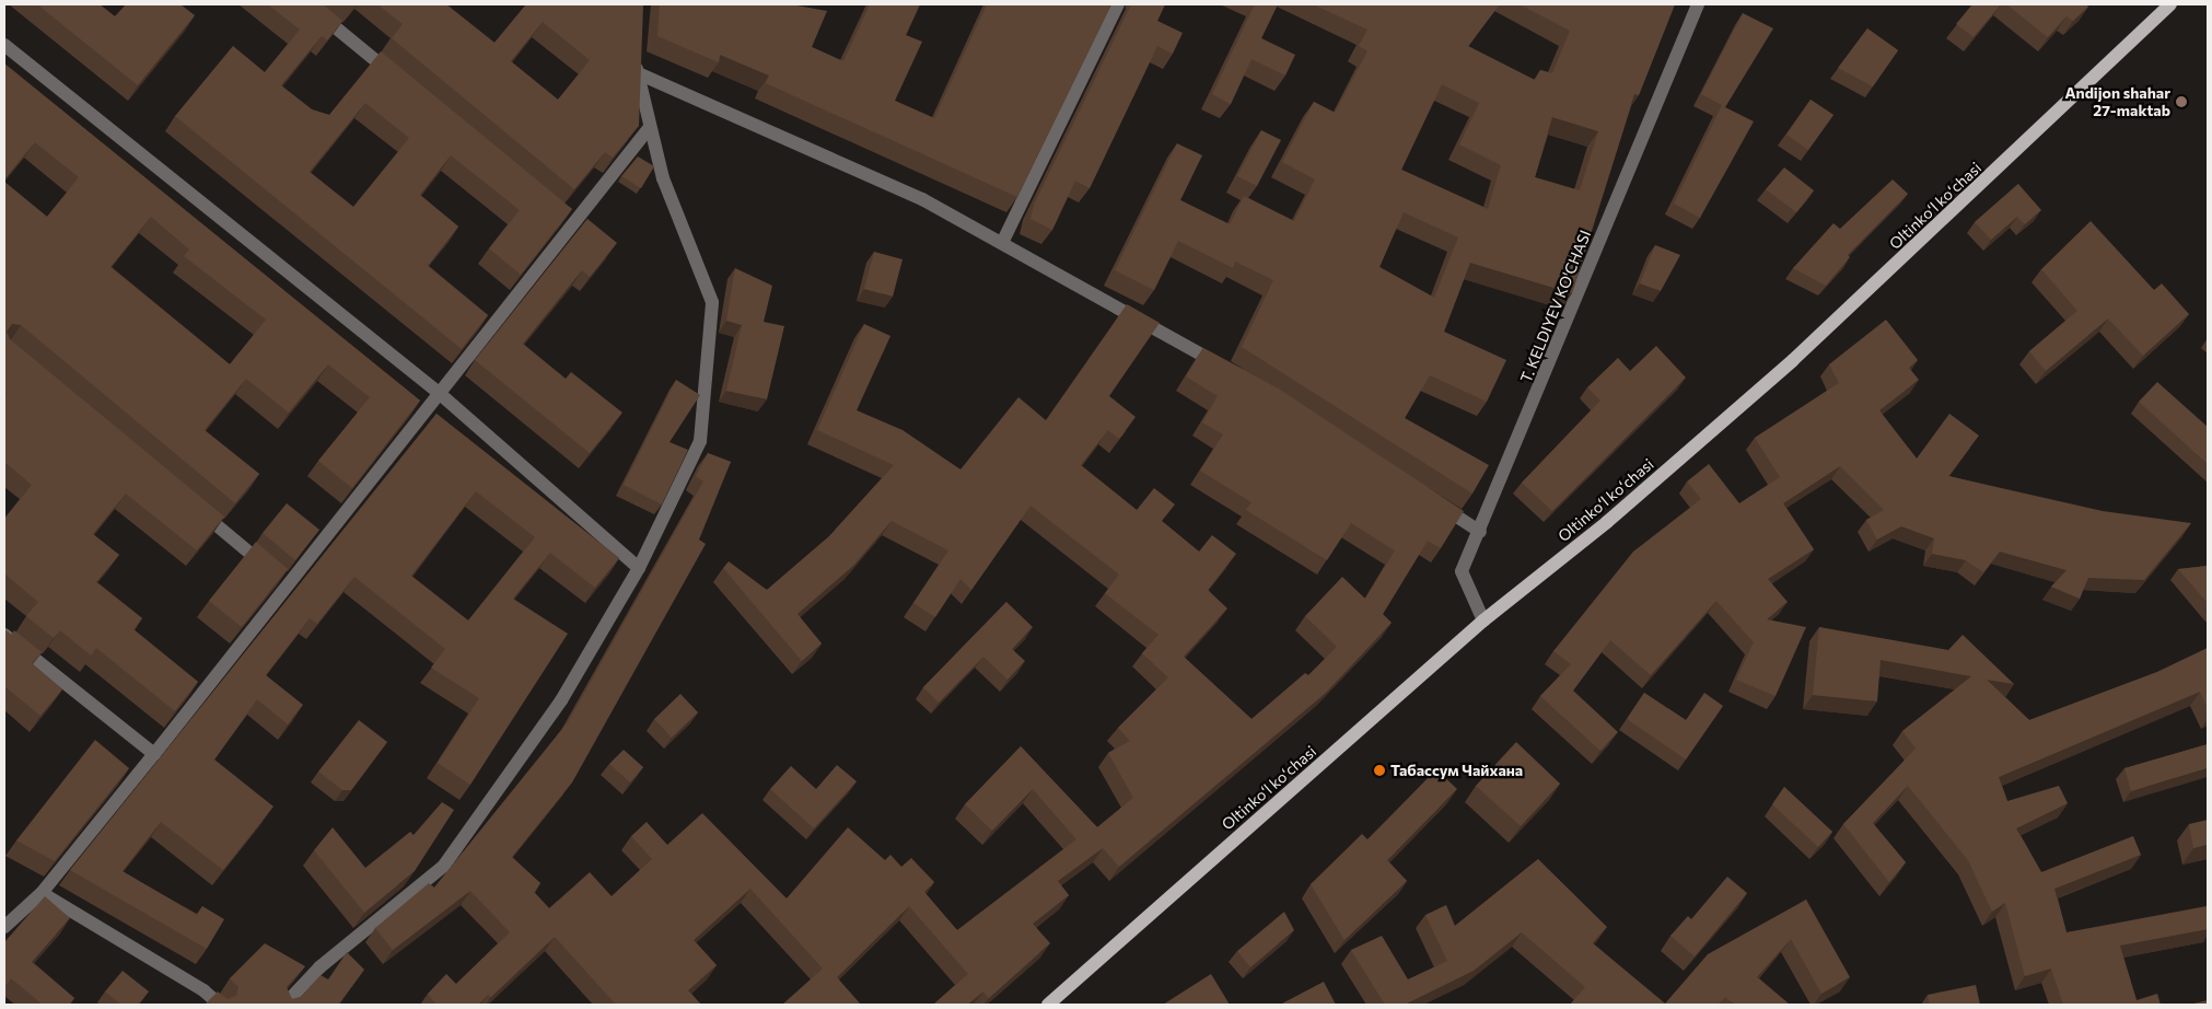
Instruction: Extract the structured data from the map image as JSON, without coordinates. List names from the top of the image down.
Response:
{
  "streets": {
    "main road": ["Oltinkoʻl koʻchasi"],
    "street": ["T. KELDIYEV KO'CHASI"]
  },
  "crossings": [
    ["Oltinkoʻl koʻchasi", "T. KELDIYEV KO'CHASI"]
  ],
  "places": ["Andijon shahar 27-maktab", "Табассум Чайхана"]
}
